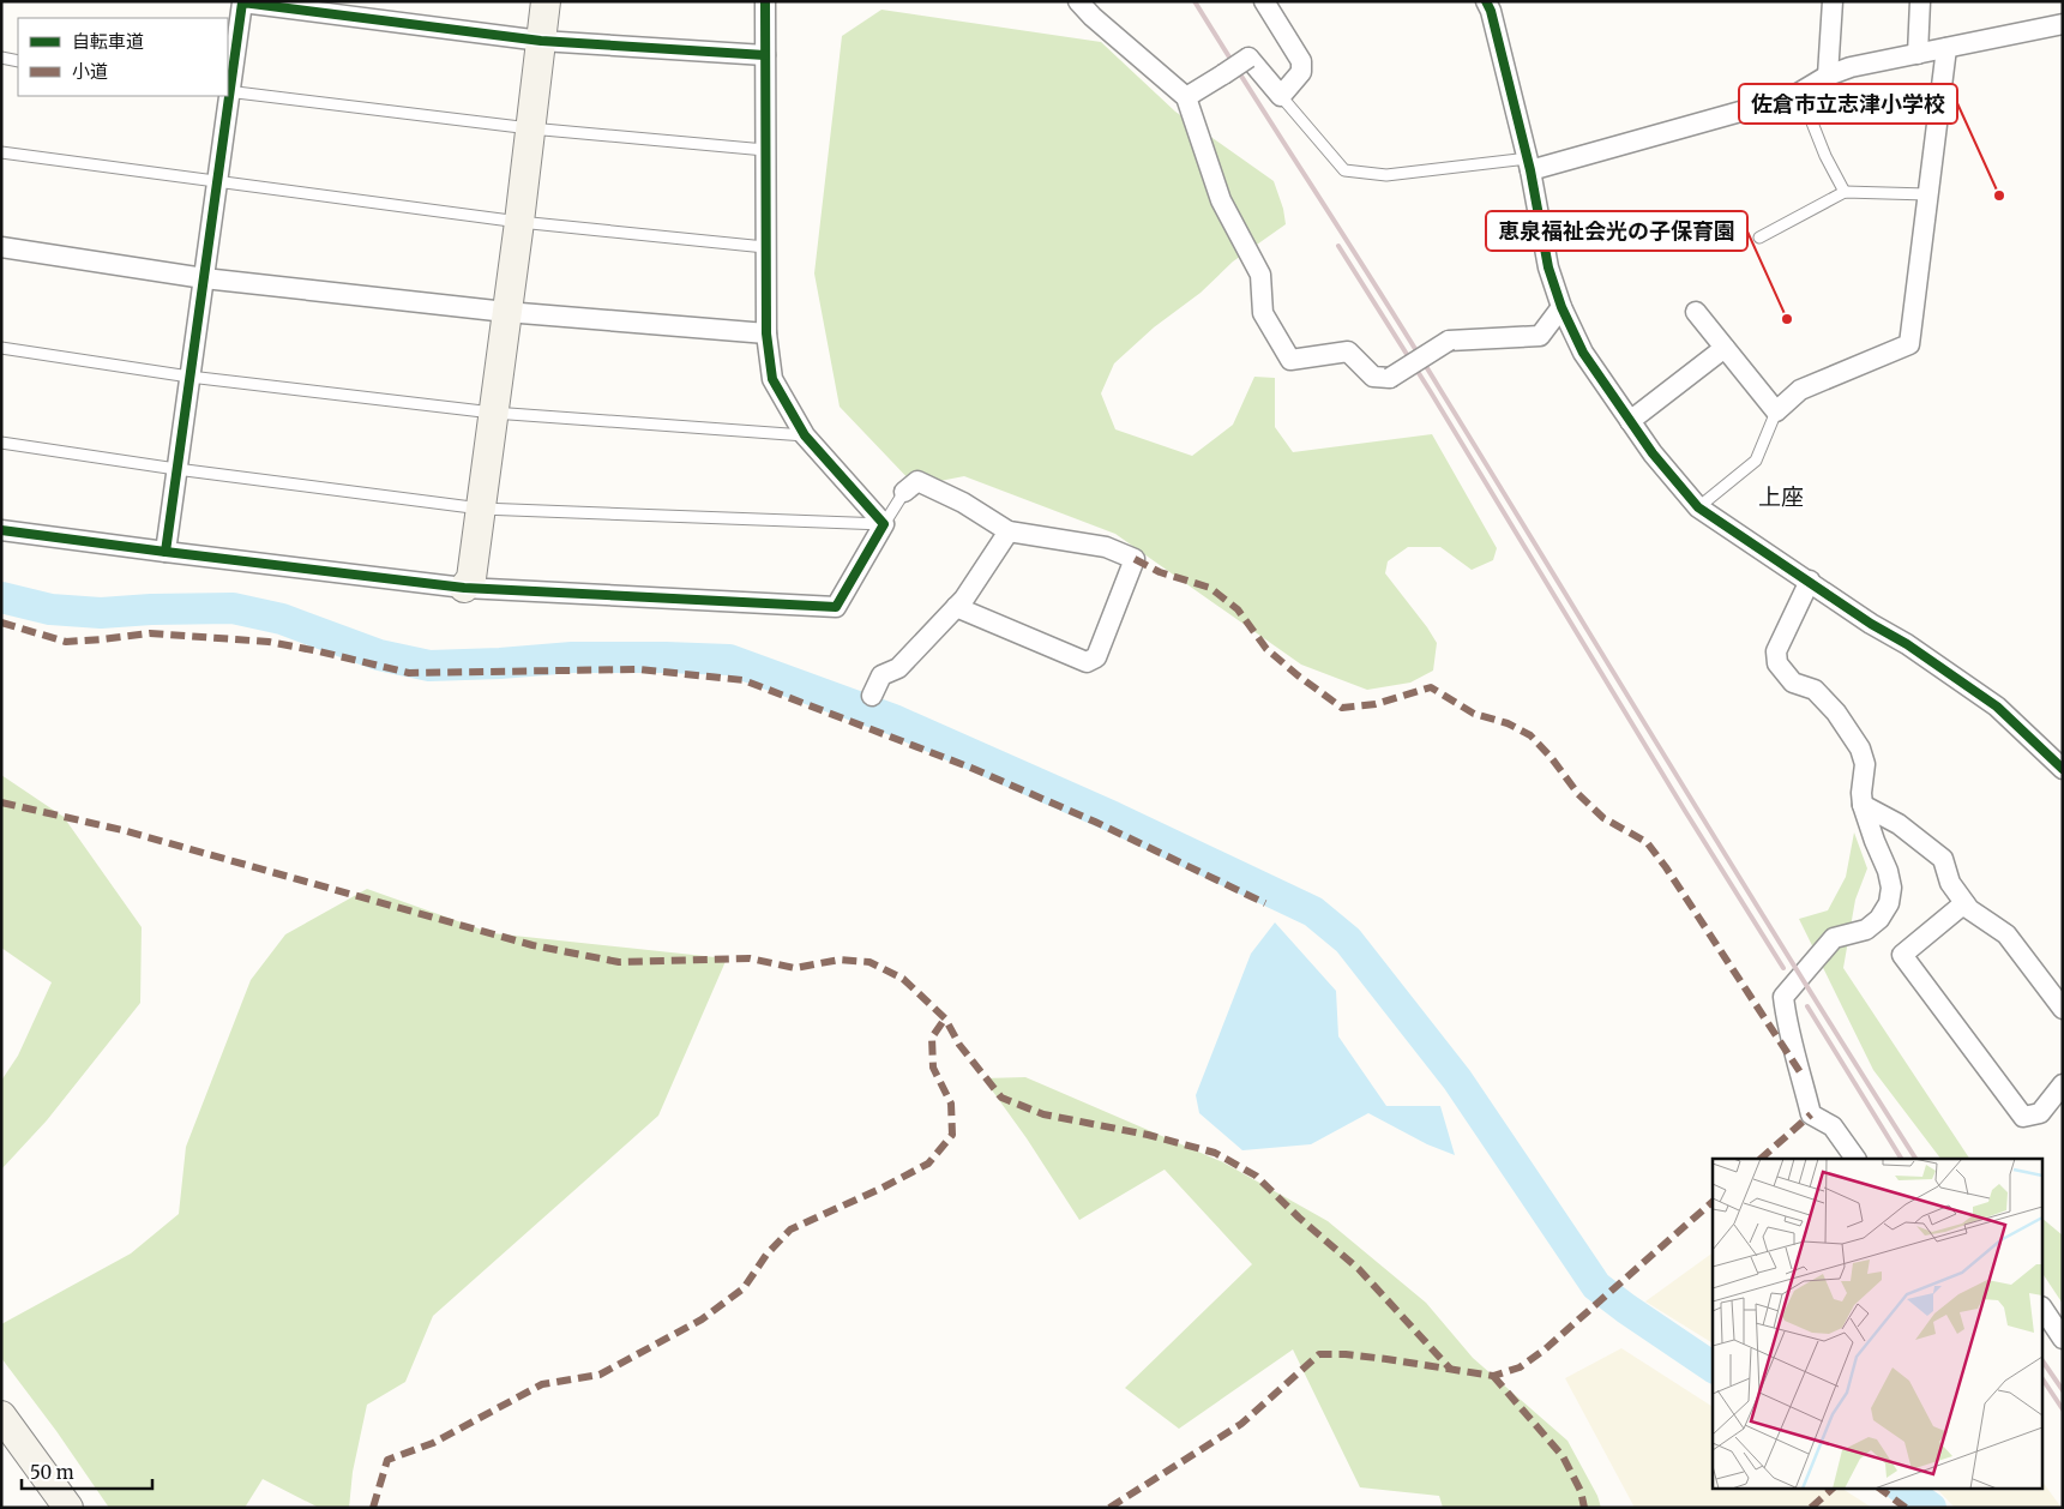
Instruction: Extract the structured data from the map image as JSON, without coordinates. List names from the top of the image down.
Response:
{
  "districts": ["上座"],
  "places": ["佐倉市立志津小学校", "恵泉福祉会光の子保育園"],
  "legend": ["自転車道", "小道"],
  "scale_bar": "50 m"
}
